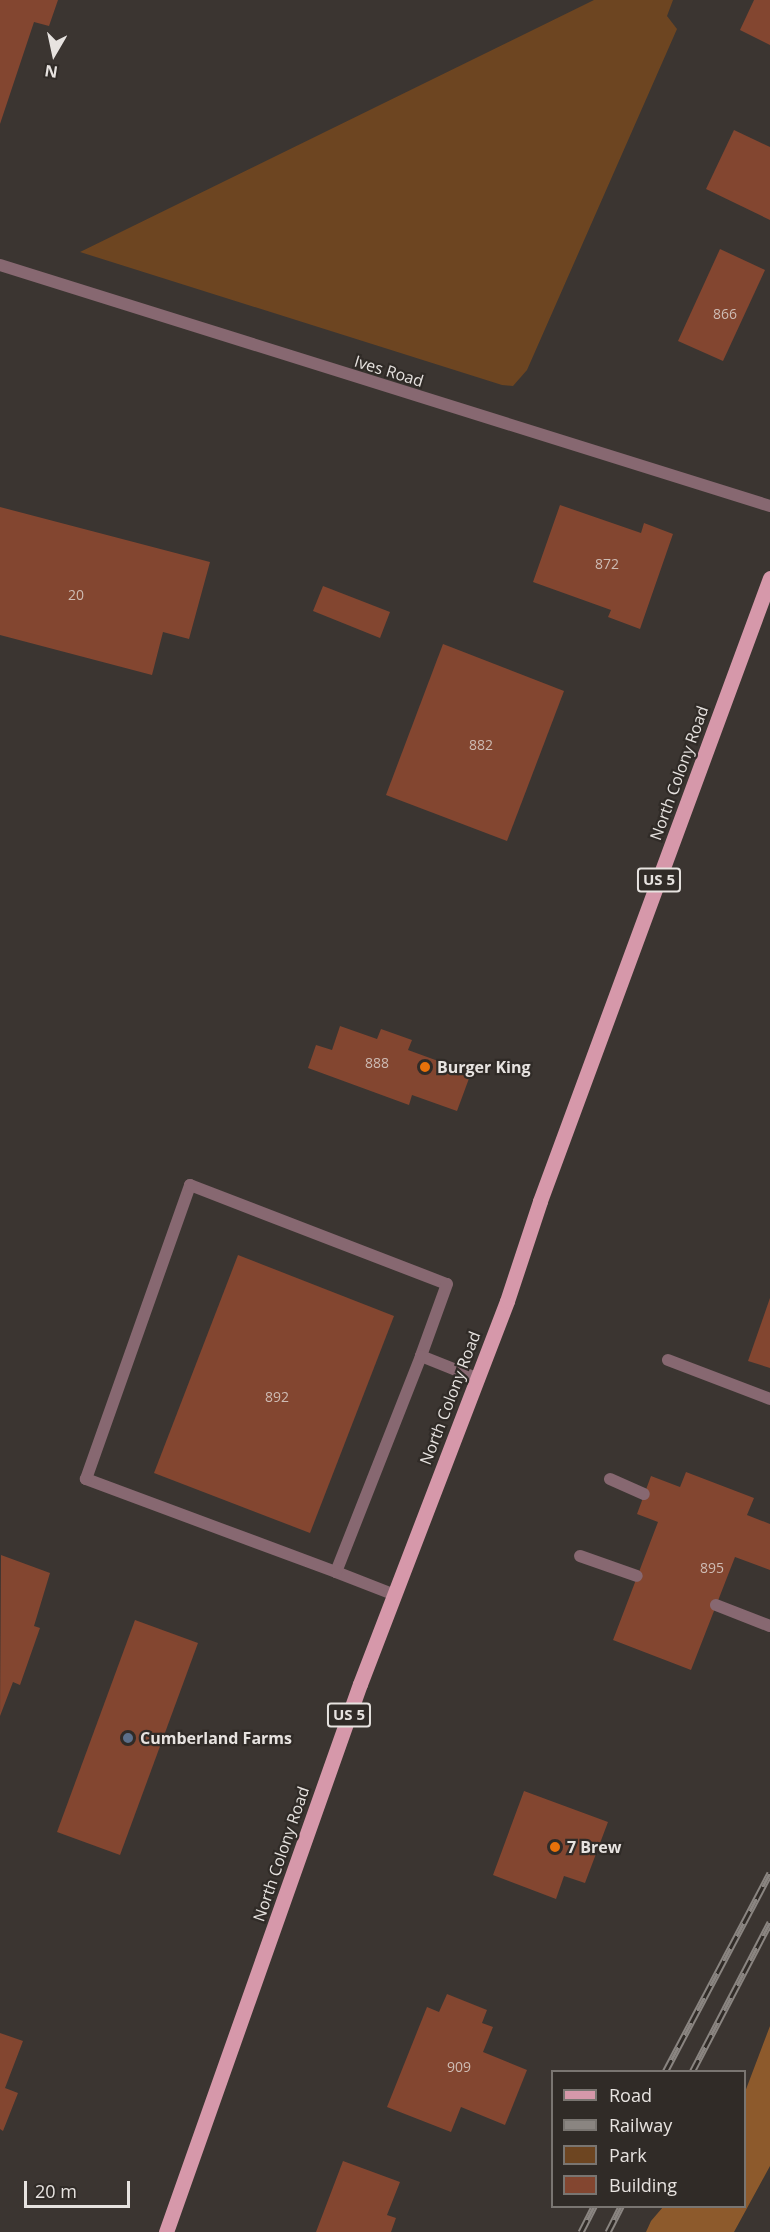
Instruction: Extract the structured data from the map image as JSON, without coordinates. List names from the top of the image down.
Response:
{
  "streets": {
    "main road": ["North Colony Road", "US 5"],
    "street": ["Ives Road"]
  },
  "places": ["Burger King", "Cumberland Farms", "7 Brew"],
  "house_numbers": [
    "866",
    "872",
    "20",
    "882",
    "888",
    "892",
    "895",
    "909"
  ],
  "legend": [
    "Road",
    "Railway",
    "Park",
    "Building"
  ],
  "scale_bar": "20 m",
  "north": "bottom"
}
